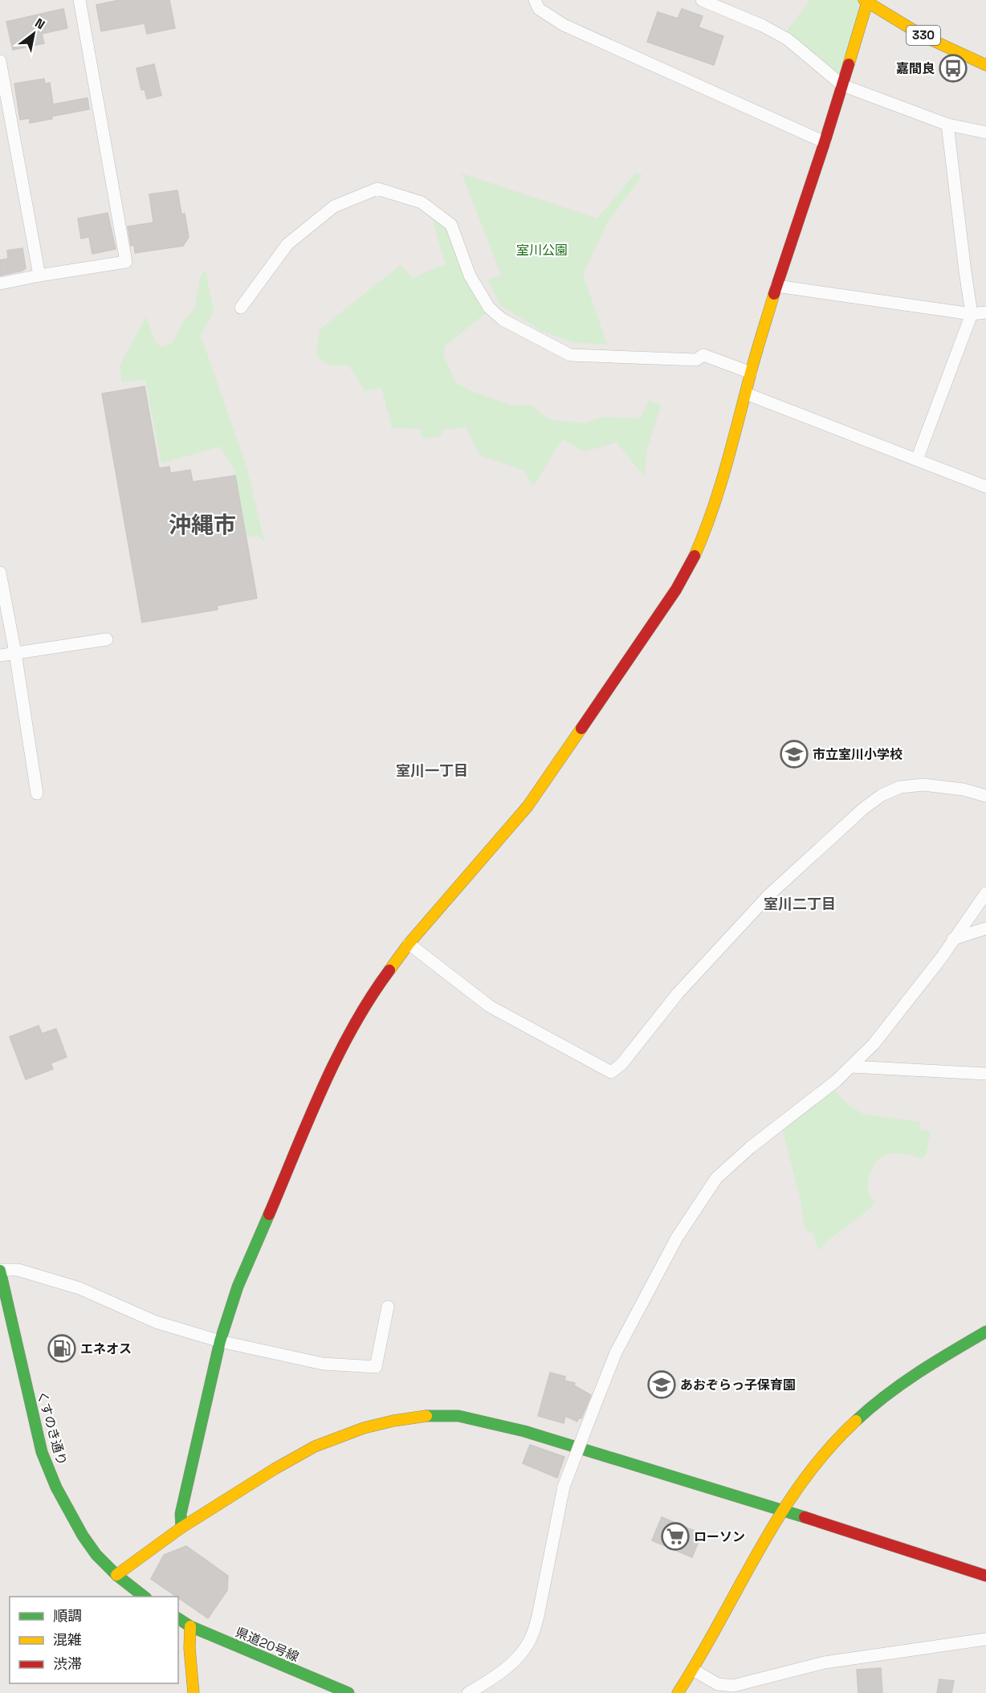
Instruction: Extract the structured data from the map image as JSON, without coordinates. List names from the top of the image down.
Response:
{
  "streets": {
    "main road": ["330", "くすのき通り", "県道20号線"]
  },
  "districts": ["沖縄市", "室川一丁目", "室川二丁目"],
  "parks": ["室川公園"],
  "places": {
    "bus stop": ["嘉間良"],
    "school or university": ["市立室川小学校", "あおぞらっ子保育園"],
    "fuel station": ["エネオス"],
    "supermarket": ["ローソン"]
  },
  "legend": ["順調", "混雑", "渋滞"],
  "north": "top right"
}
